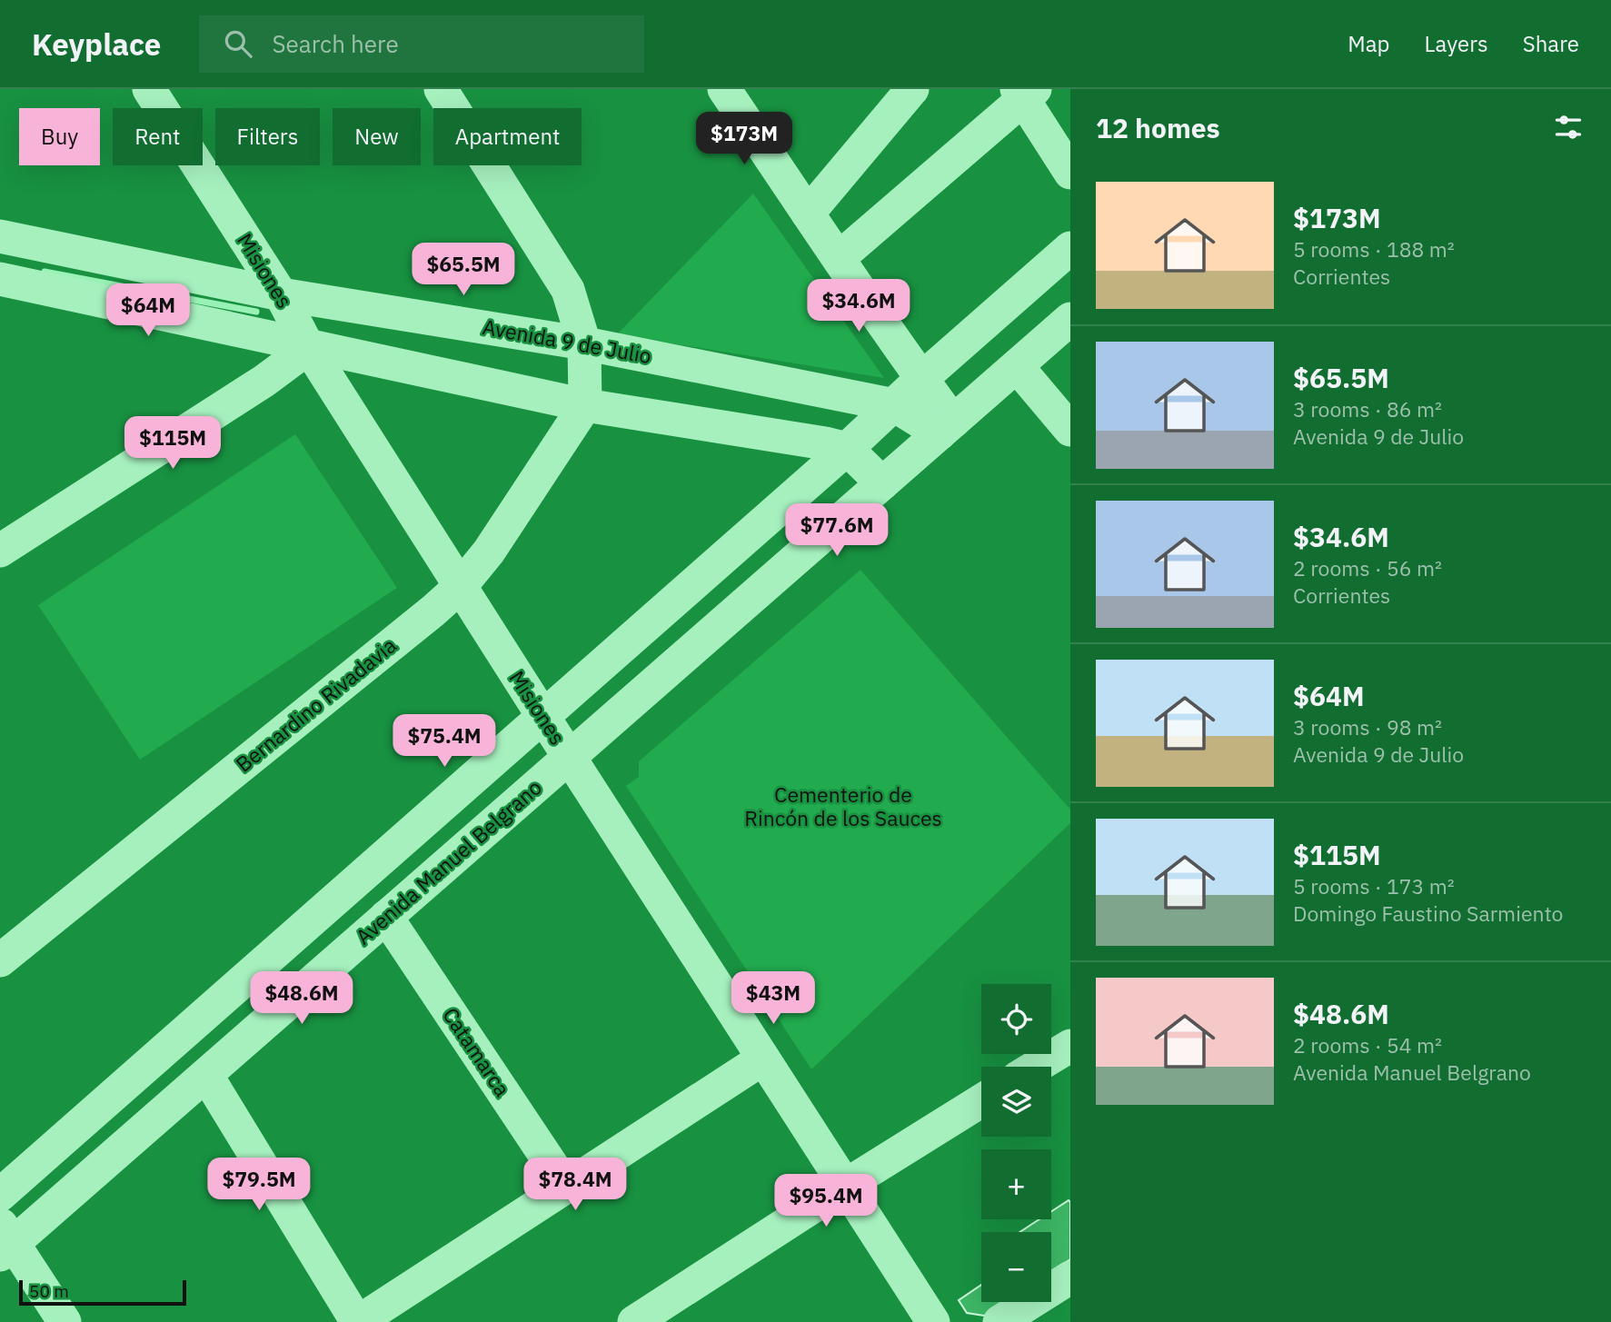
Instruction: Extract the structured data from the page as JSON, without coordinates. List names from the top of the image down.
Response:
{
  "streets": {
    "street": [
      "Misiones",
      "Avenida 9 de Julio",
      "Bernardino Rivadavia",
      "Avenida Manuel Belgrano",
      "Catamarca"
    ]
  },
  "crossings": [
    ["Misiones", "Avenida 9 de Julio"],
    ["Misiones", "Bernardino Rivadavia"],
    ["Misiones", "Avenida Manuel Belgrano"],
    ["Avenida 9 de Julio", "Avenida Manuel Belgrano"],
    ["Avenida Manuel Belgrano", "Catamarca"]
  ],
  "parks": ["Cementerio de Rincón de los Sauces"],
  "scale_bar": "50 m",
  "page": {
    "header": "Keyplace",
    "search": "Search here",
    "nav": ["Map", "Layers", "Share"],
    "heading": "12 homes",
    "chip": [
      "Buy",
      "Rent",
      "Filters",
      "New",
      "Apartment"
    ],
    "price": [
      "$173M",
      "$65.5M",
      "$34.6M",
      "$64M",
      "$115M",
      "$77.6M",
      "$75.4M",
      "$48.6M",
      "$43M",
      "$79.5M",
      "$78.4M",
      "$95.4M"
    ],
    "list": [
      {
        "name": "$173M",
        "note": "5 rooms · 188 m² · Corrientes"
      },
      {
        "name": "$65.5M",
        "note": "3 rooms · 86 m² · Avenida 9 de Julio"
      },
      {
        "name": "$34.6M",
        "note": "2 rooms · 56 m² · Corrientes"
      },
      {
        "name": "$64M",
        "note": "3 rooms · 98 m² · Avenida 9 de Julio"
      },
      {
        "name": "$115M",
        "note": "5 rooms · 173 m² · Domingo Faustino Sarmiento"
      },
      {
        "name": "$48.6M",
        "note": "2 rooms · 54 m² · Avenida Manuel Belgrano"
      }
    ],
    "map_buttons": ["+", "−"],
    "scale": "50 m"
  }
}
